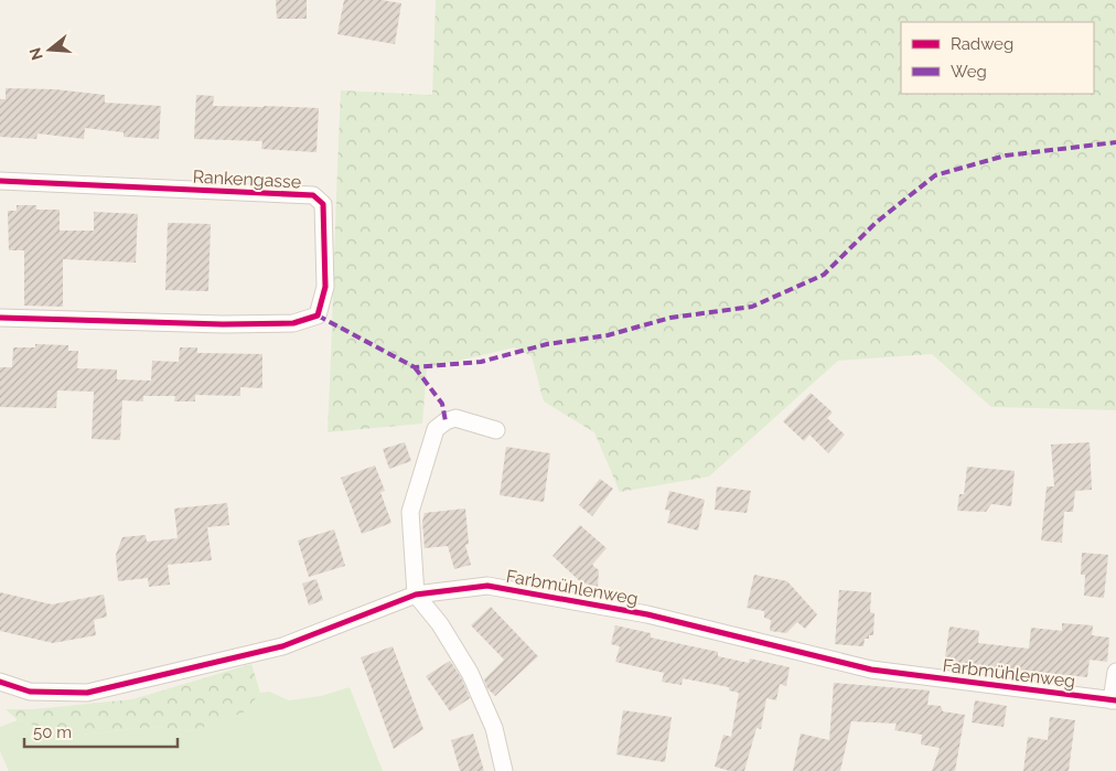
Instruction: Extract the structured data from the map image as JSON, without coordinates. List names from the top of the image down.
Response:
{
  "streets": {
    "street": ["Rankengasse", "Farbmühlenweg"]
  },
  "legend": ["Radweg", "Weg"],
  "scale_bar": "50 m",
  "north": "left"
}
